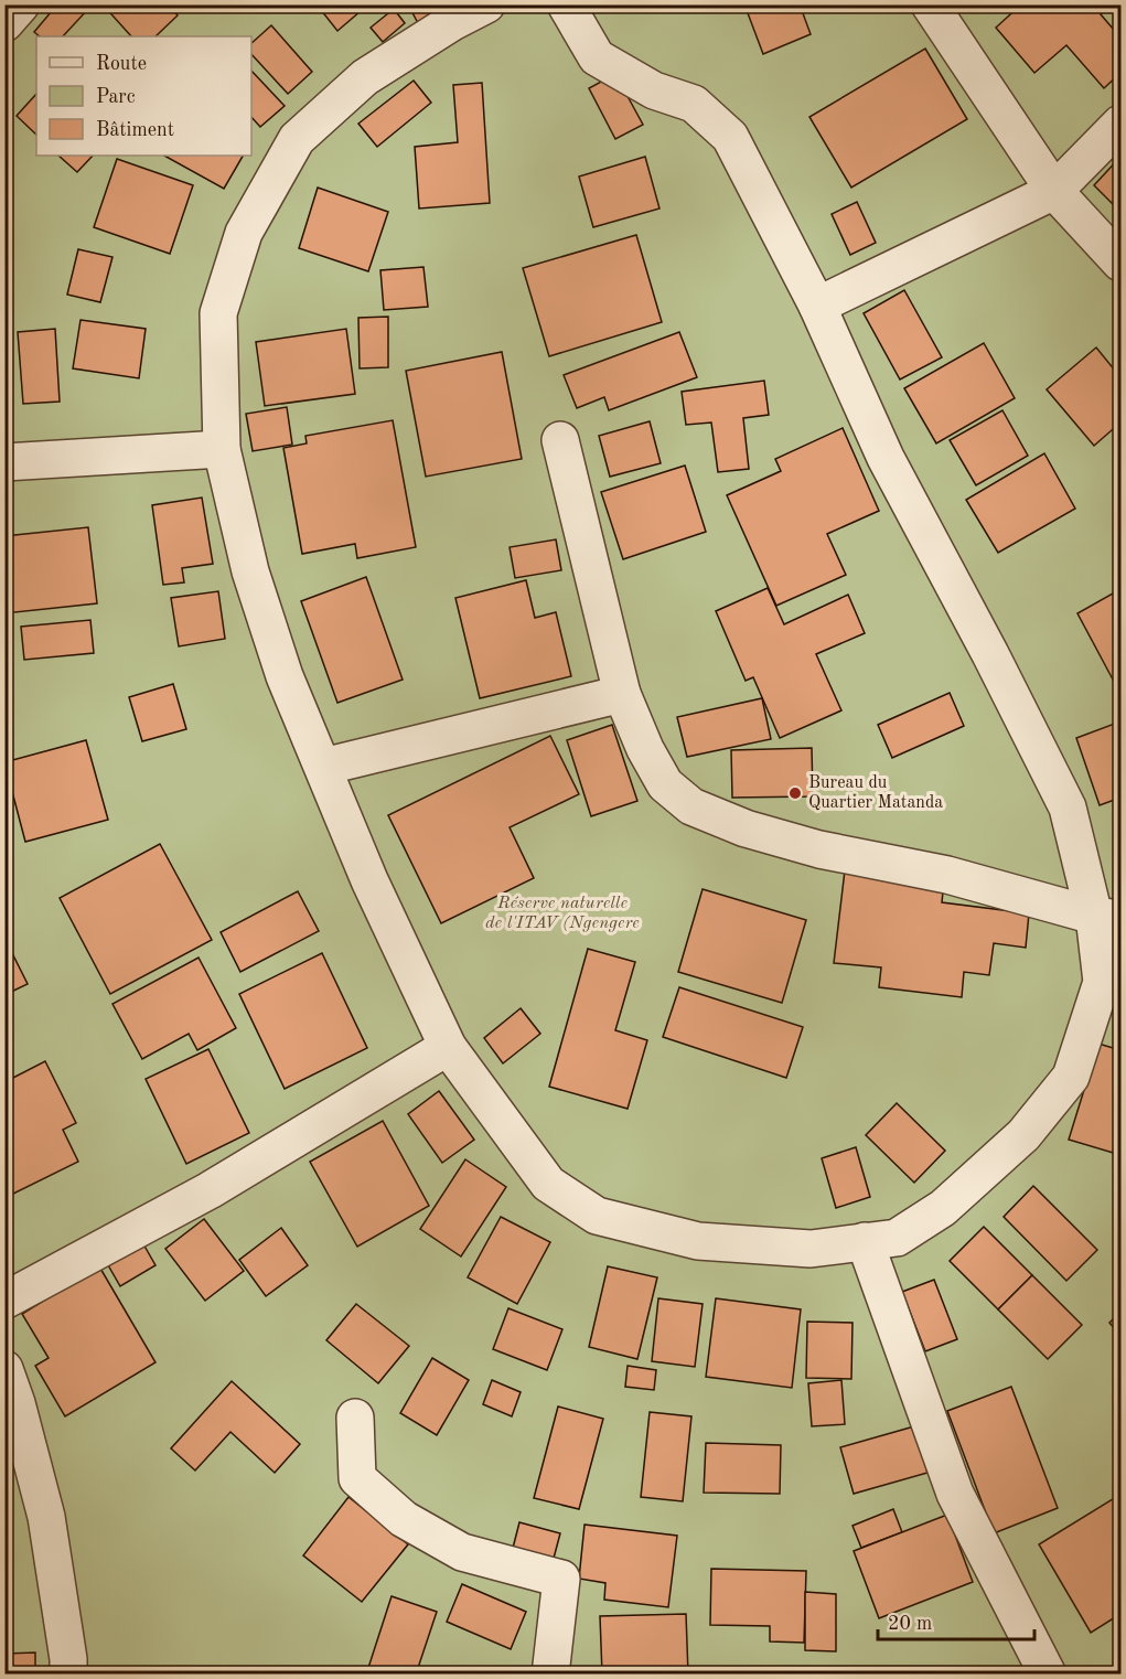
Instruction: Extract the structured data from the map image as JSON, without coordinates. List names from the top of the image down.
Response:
{
  "parks": ["Réserve naturelle de l'ITAV (Ngengere"],
  "places": ["Bureau du Quartier Matanda"],
  "legend": ["Route", "Parc", "Bâtiment"],
  "scale_bar": "20 m"
}
